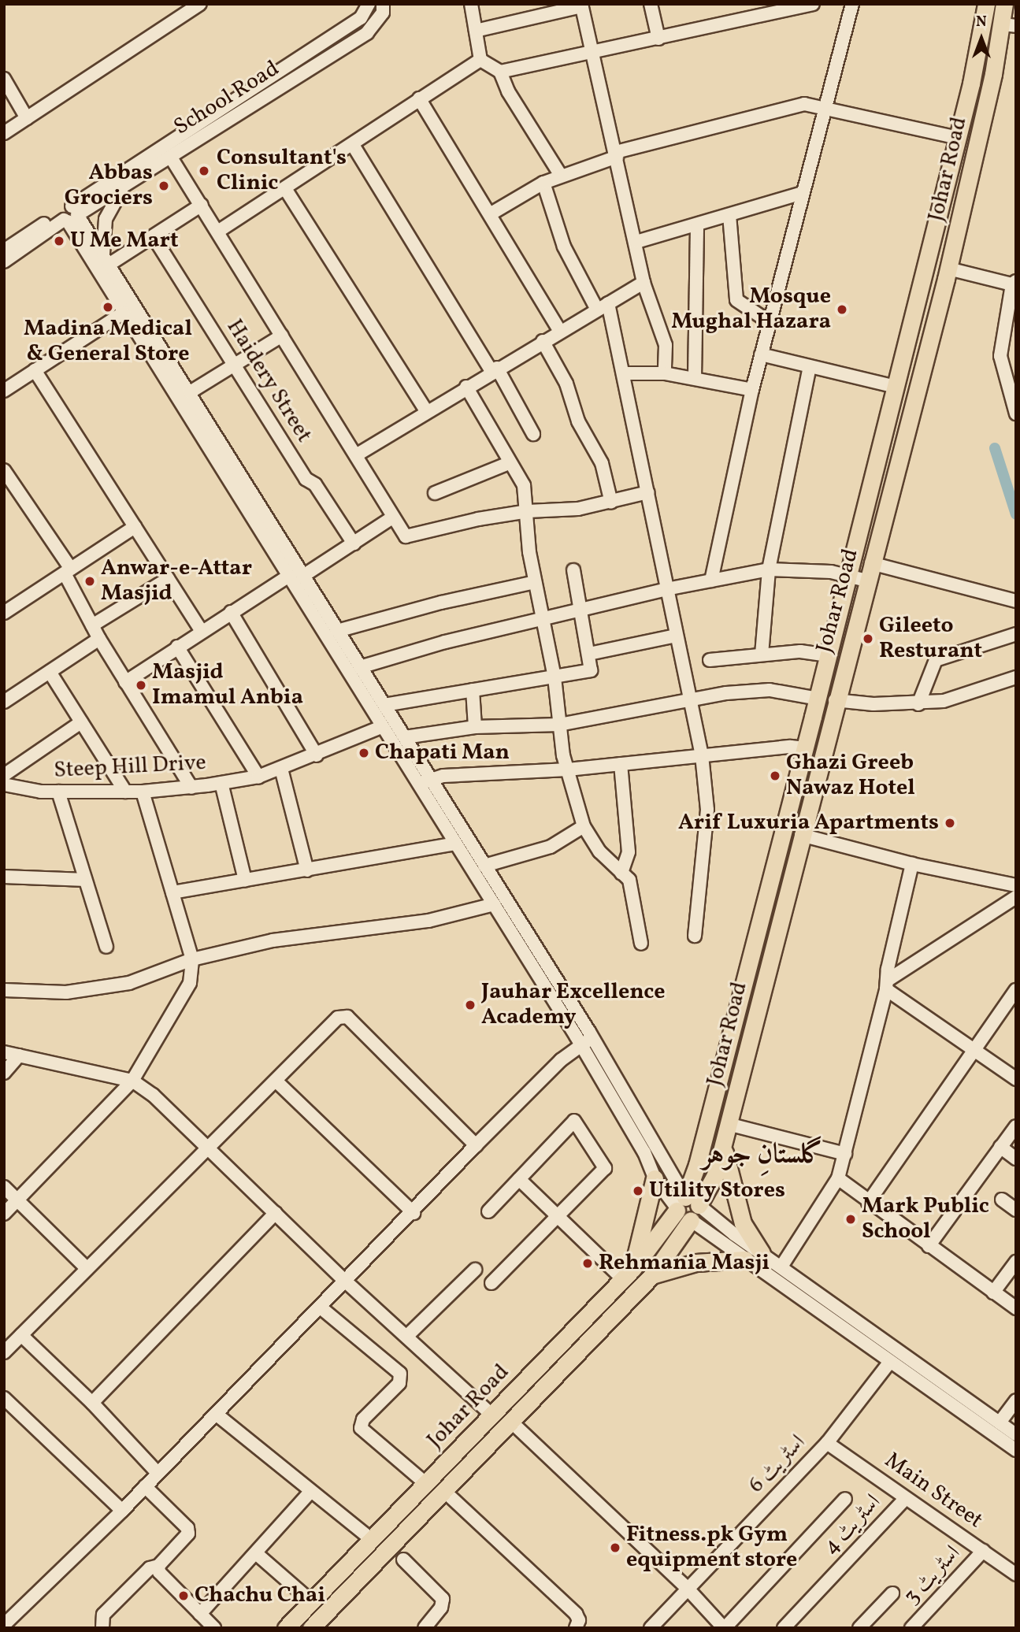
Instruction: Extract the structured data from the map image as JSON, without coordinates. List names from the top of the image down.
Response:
{
  "streets": {
    "main road": ["Johar Road"],
    "street": [
      "School Road",
      "Haidery Street",
      "Steep Hill Drive",
      "اسٹریٹ 6",
      "Main Street",
      "اسٹریٹ 4",
      "اسٹریٹ 3"
    ]
  },
  "crossings": [
    ["اسٹریٹ 6", "Main Street"],
    ["Main Street", "اسٹریٹ 4"],
    ["Main Street", "اسٹریٹ 3"]
  ],
  "districts": ["گلستانِ جوہر"],
  "places": [
    "Consultant's Clinic",
    "Abbas Grociers",
    "U Me Mart",
    "Madina Medical & General Store",
    "Mosque Mughal Hazara",
    "Anwar-e-Attar Masjid",
    "Gileeto Resturant",
    "Masjid Imamul Anbia",
    "Chapati Man",
    "Ghazi Greeb Nawaz Hotel",
    "Arif Luxuria Apartments",
    "Jauhar Excellence Academy",
    "Utility Stores",
    "Mark Public School",
    "Rehmania Masji",
    "Fitness.pk Gym equipment store",
    "Chachu Chai"
  ],
  "north": "top"
}
